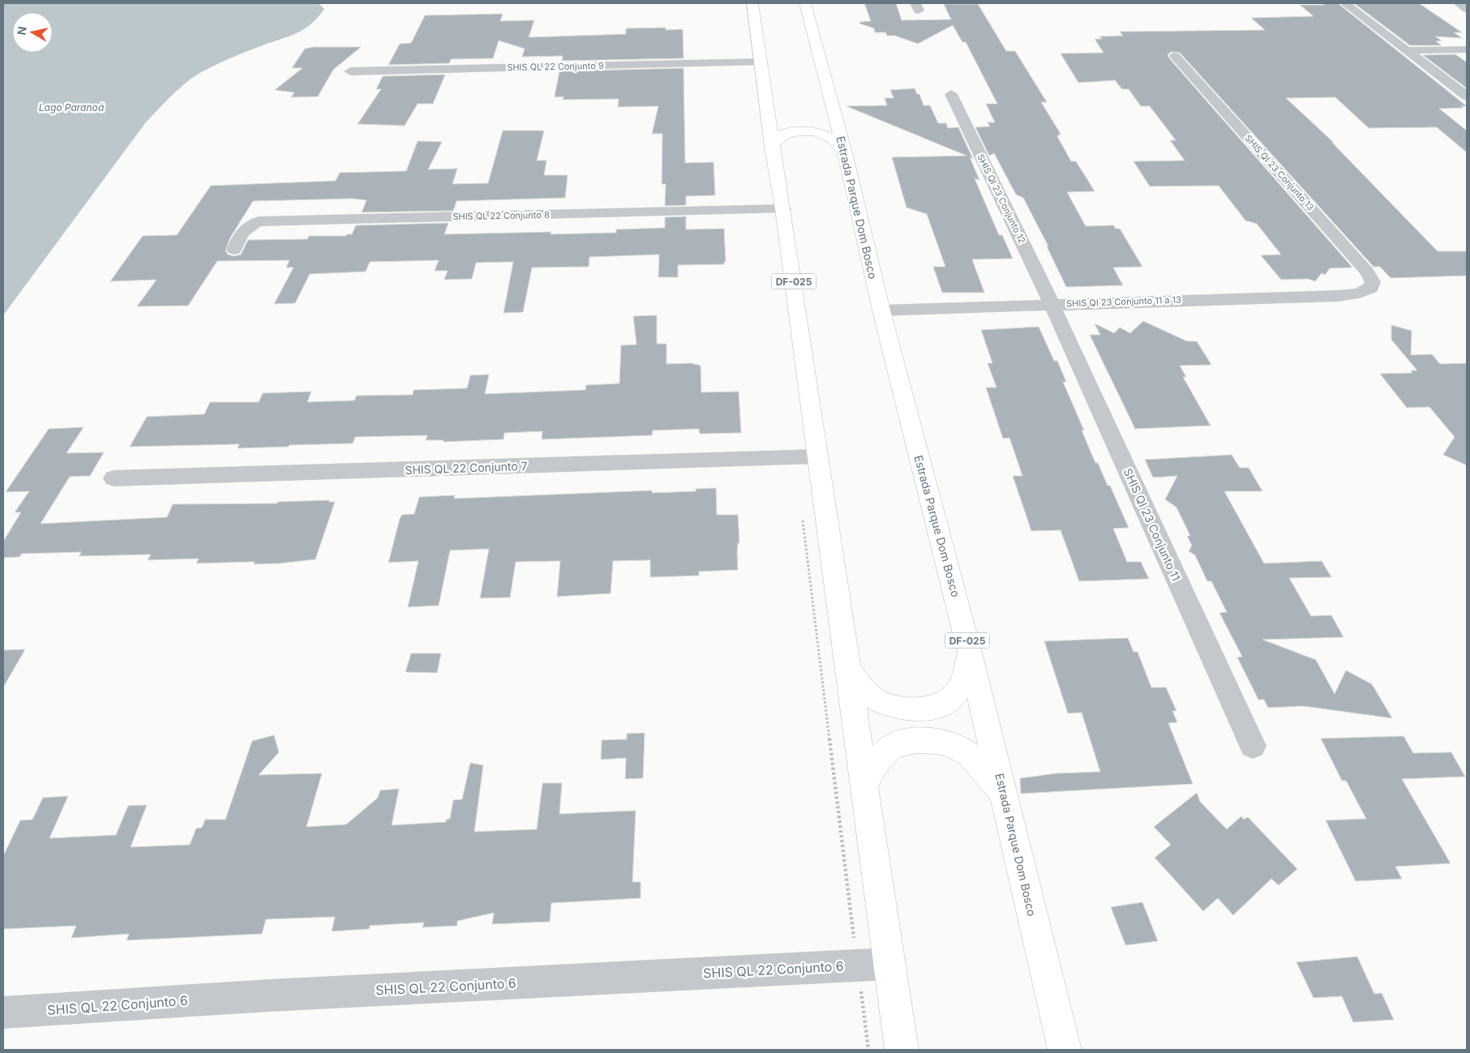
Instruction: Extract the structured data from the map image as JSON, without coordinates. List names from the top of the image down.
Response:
{
  "streets": {
    "main road": ["Estrada Parque Dom Bosco", "DF-025"],
    "street": [
      "SHIS QL 22 Conjunto 9",
      "SHIS QI 23 Conjunto 13",
      "SHIS QI 23 Conjunto 12",
      "SHIS QL 22 Conjunto 8",
      "SHIS QI 23 Conjunto 11 a 13",
      "SHIS QL 22 Conjunto 7",
      "SHIS QI 23 Conjunto 11",
      "SHIS QL 22 Conjunto 6"
    ]
  },
  "crossings": [
    ["SHIS QL 22 Conjunto 9", "DF-025"],
    ["SHIS QI 23 Conjunto 13", "SHIS QI 23 Conjunto 11 a 13"],
    ["SHIS QI 23 Conjunto 12", "SHIS QI 23 Conjunto 11 a 13"],
    ["SHIS QI 23 Conjunto 12", "SHIS QI 23 Conjunto 11"],
    ["Estrada Parque Dom Bosco", "SHIS QI 23 Conjunto 11 a 13"],
    ["SHIS QL 22 Conjunto 8", "DF-025"],
    ["DF-025", "SHIS QL 22 Conjunto 7"],
    ["DF-025", "SHIS QL 22 Conjunto 6"],
    ["SHIS QI 23 Conjunto 11 a 13", "SHIS QI 23 Conjunto 11"]
  ],
  "water": ["Lago Paranoá"],
  "north": "left"
}
